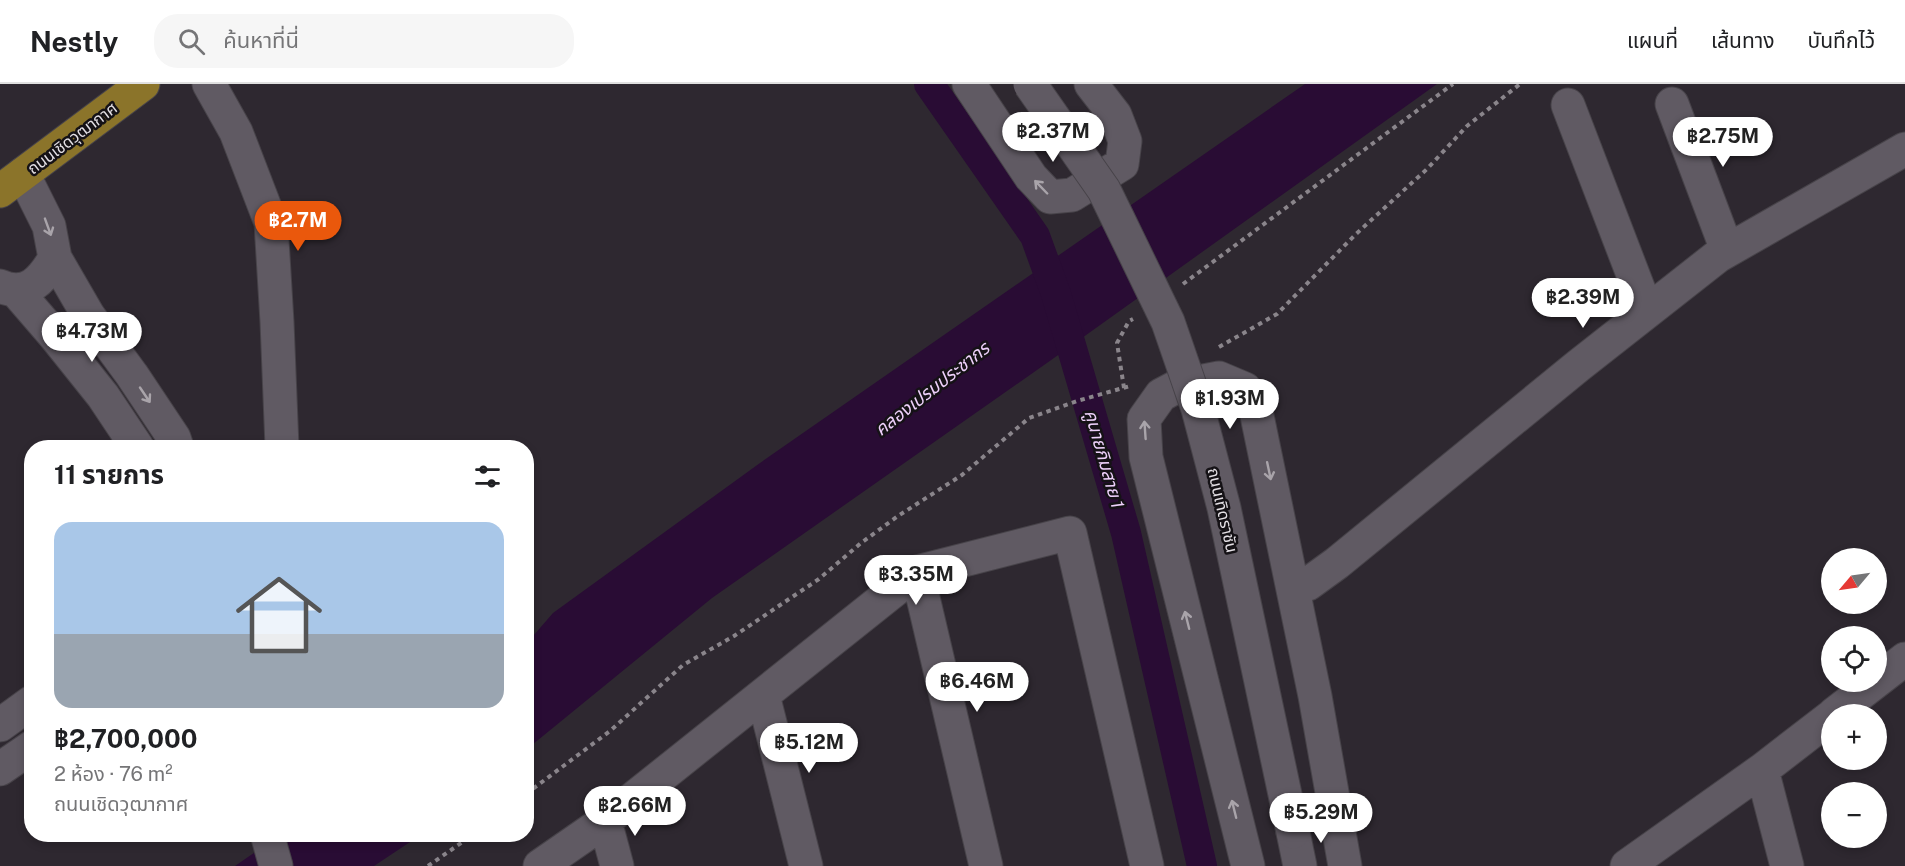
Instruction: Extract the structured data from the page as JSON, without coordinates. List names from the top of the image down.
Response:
{
  "streets": {
    "main road": ["ถนนเชิดวุฒากาศ"],
    "street": ["ถนนเทิดราชัน"]
  },
  "water": ["คลองเปรมประชากร", "คูนายกิมสาย 1"],
  "north": "bottom left",
  "page": {
    "header": "Nestly",
    "search": "ค้นหาที่นี่",
    "nav": ["แผนที่", "เส้นทาง", "บันทึกไว้"],
    "price": [
      "฿2.37M",
      "฿2.75M",
      "฿2.7M",
      "฿2.39M",
      "฿4.73M",
      "฿1.93M",
      "฿3.35M",
      "฿6.46M",
      "฿5.12M",
      "฿2.66M",
      "฿5.29M"
    ],
    "heading": "11 รายการ",
    "list": [
      {
        "name": "฿2,700,000",
        "note": "2 ห้อง · 76 m² · ถนนเชิดวุฒากาศ"
      }
    ],
    "map_buttons": ["+", "−"]
  }
}
